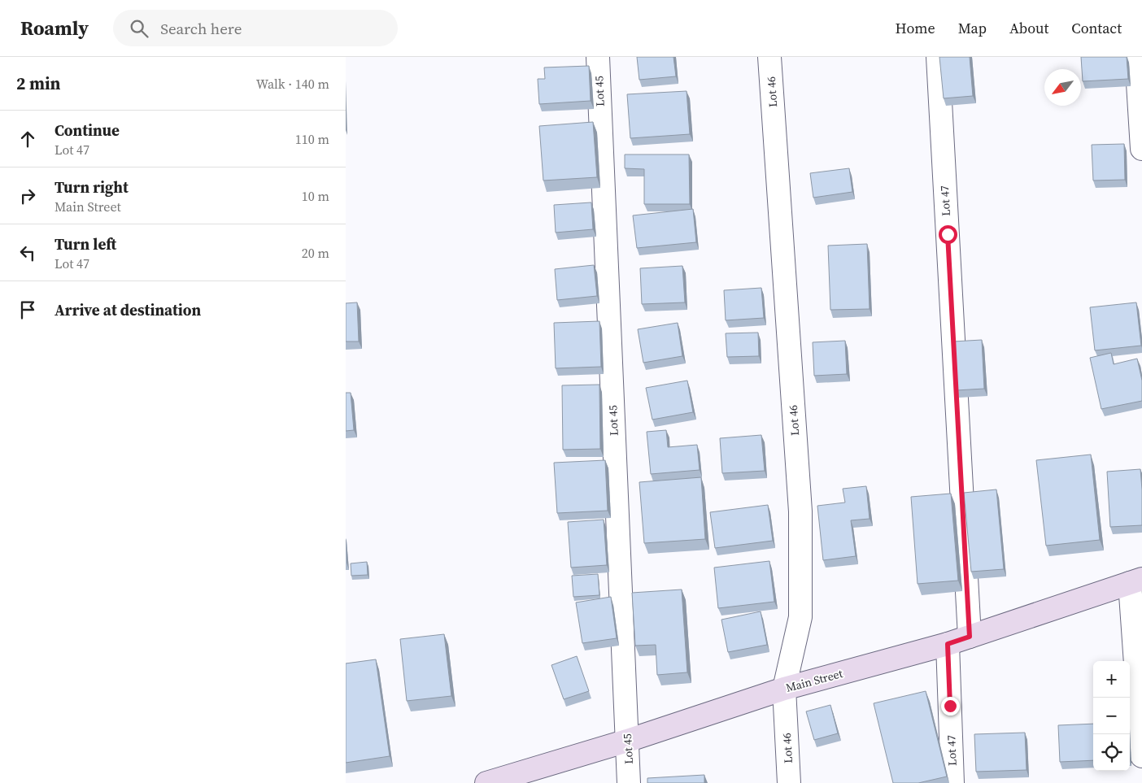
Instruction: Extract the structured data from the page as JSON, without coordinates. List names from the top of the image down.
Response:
{
  "streets": {
    "street": [
      "Lot 45",
      "Lot 46",
      "Lot 47",
      "Main Street"
    ]
  },
  "crossings": [
    ["Lot 45", "Main Street"],
    ["Lot 46", "Main Street"],
    ["Lot 47", "Main Street"]
  ],
  "north": "bottom left",
  "page": {
    "header": "Roamly",
    "search": "Search here",
    "nav": [
      "Home",
      "Map",
      "About",
      "Contact"
    ],
    "heading": ["2 min", "Walk · 140 m"],
    "list": [
      ["Continue", "Lot 47", "110 m"],
      ["Turn right", "Main Street", "10 m"],
      ["Turn left", "Lot 47", "20 m"],
      "Arrive at destination"
    ],
    "map_buttons": ["+", "−"]
  }
}
